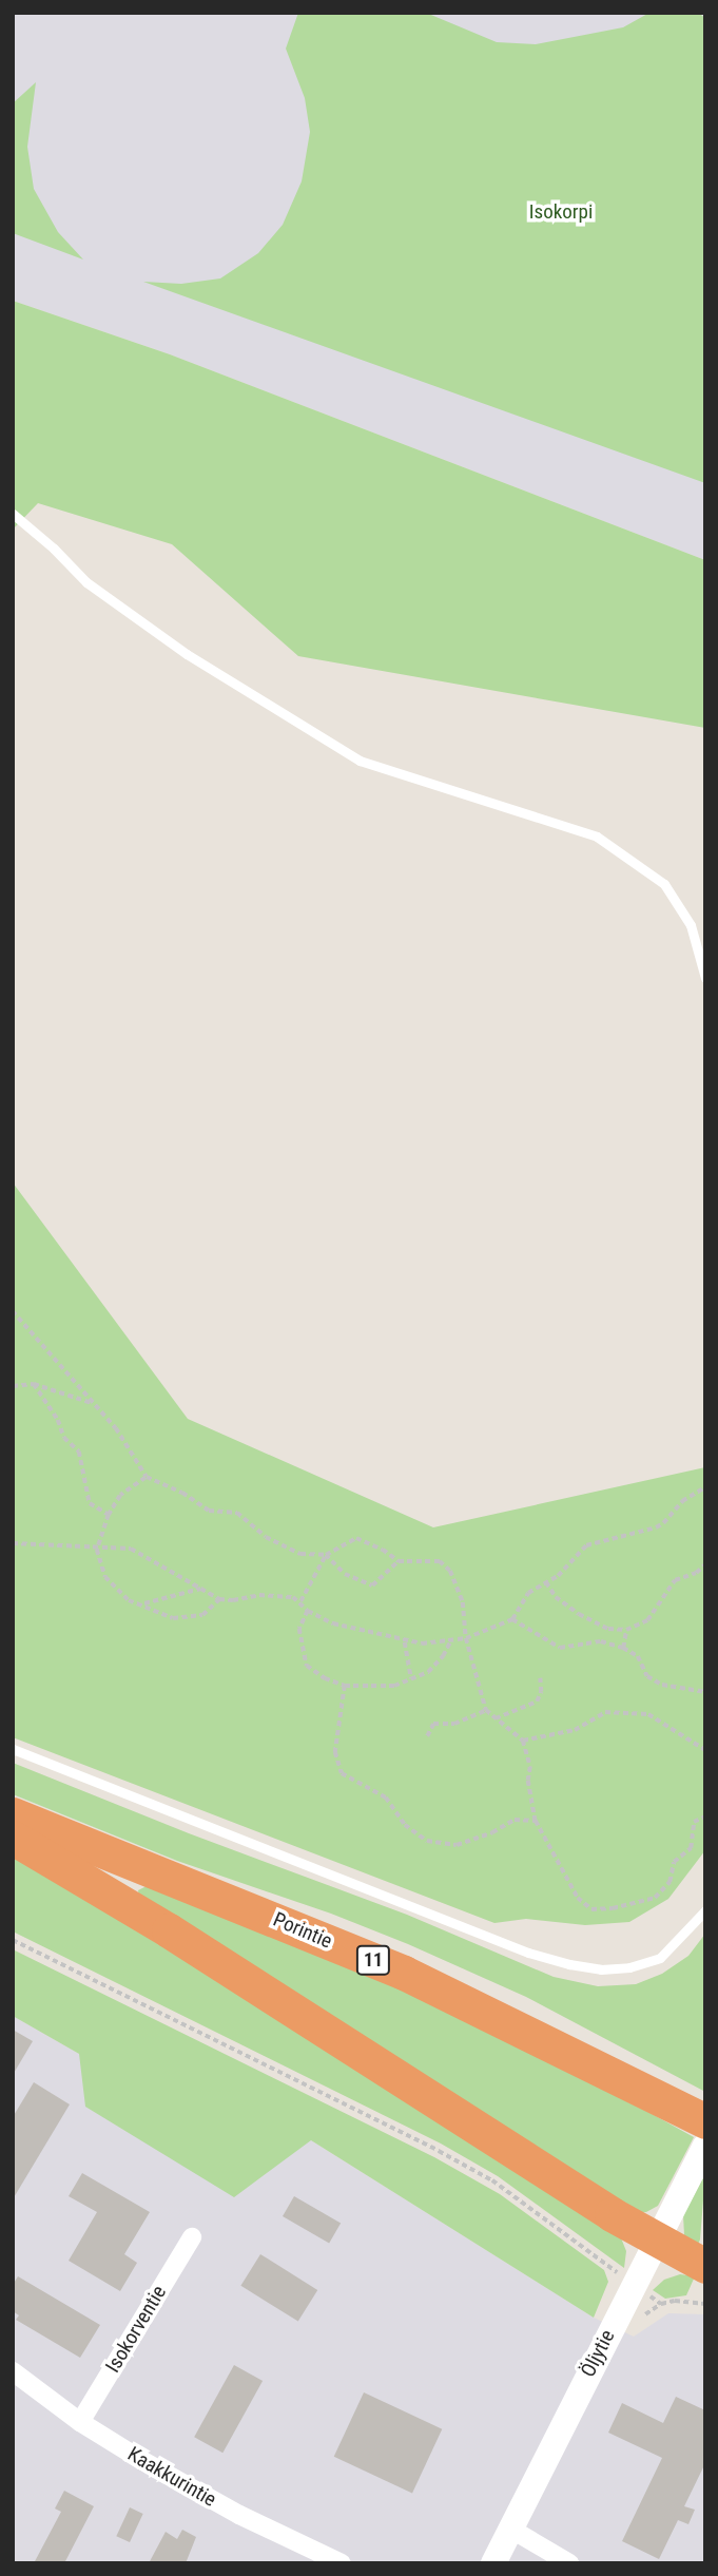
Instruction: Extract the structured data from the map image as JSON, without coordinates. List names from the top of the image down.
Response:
{
  "streets": {
    "highway": ["Porintie", "11"],
    "main road": ["Öljytie"],
    "street": ["Isokorventie", "Kaakkurintie"]
  },
  "crossings": [
    ["Isokorventie", "Kaakkurintie"]
  ],
  "parks": ["Isokorpi"]
}
